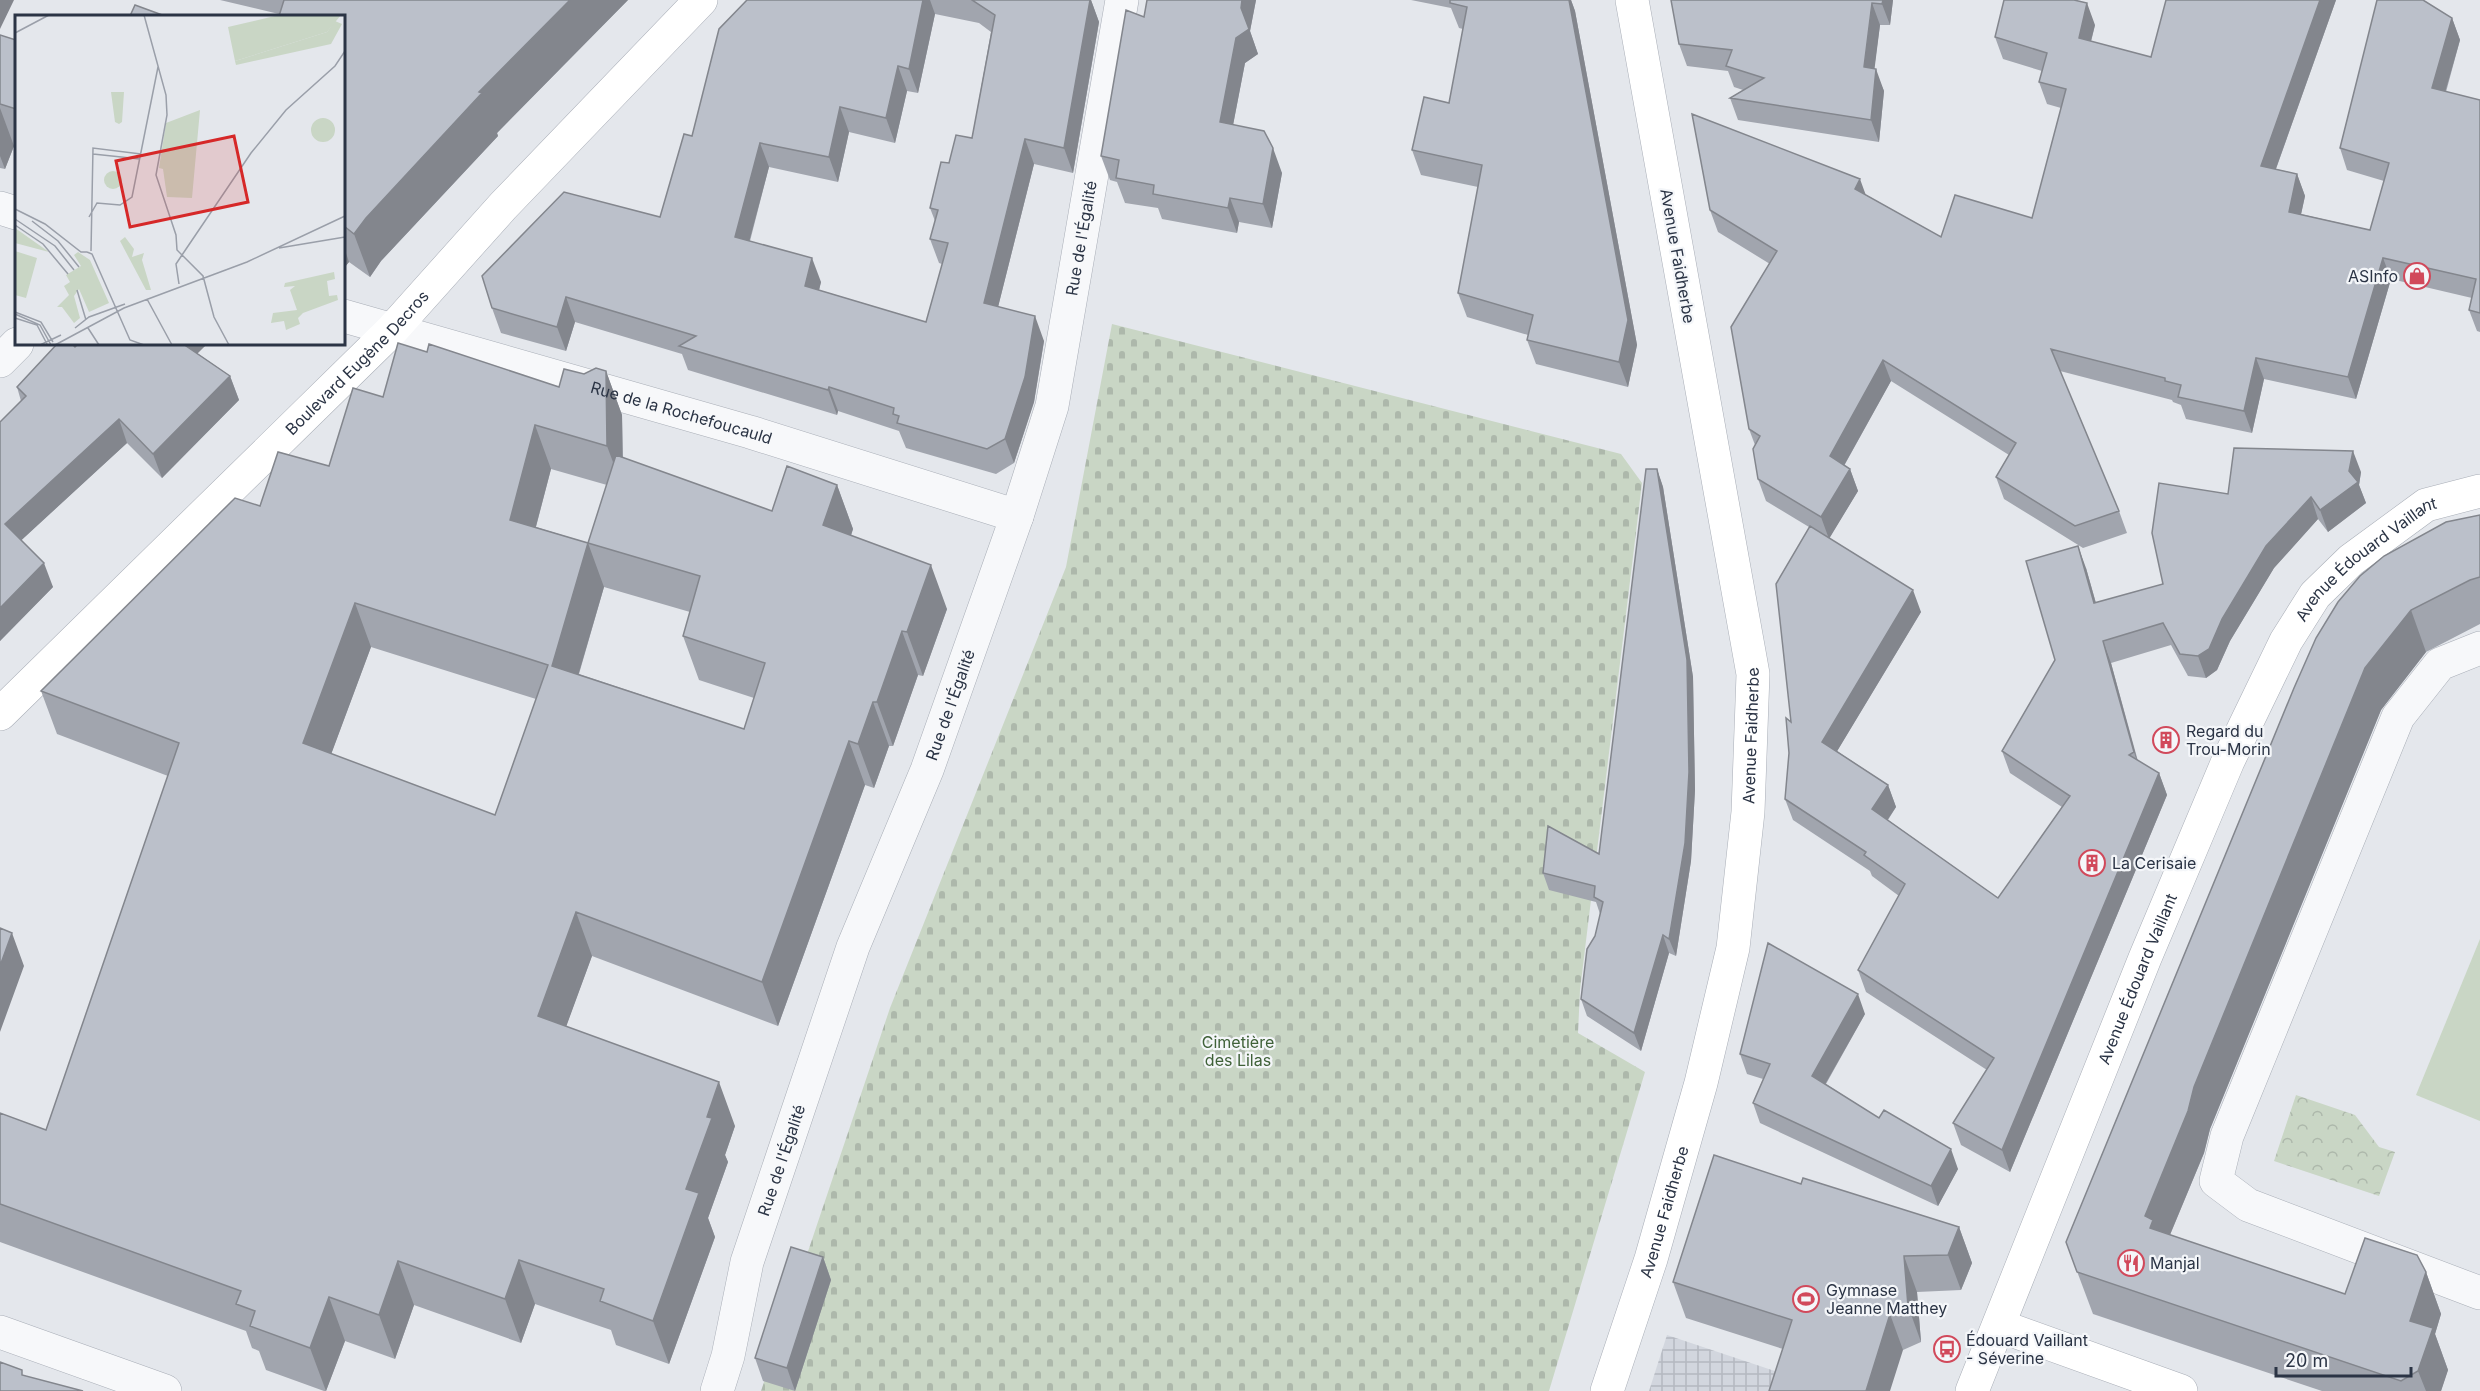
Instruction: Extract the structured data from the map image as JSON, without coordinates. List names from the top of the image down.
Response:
{
  "streets": {
    "street": [
      "Rue de l'Égalité",
      "Avenue Faidherbe",
      "Boulevard Eugène Decros",
      "Rue de la Rochefoucauld",
      "Avenue Édouard Vaillant"
    ]
  },
  "crossings": [
    ["Rue de l'Égalité", "Rue de la Rochefoucauld"],
    ["Boulevard Eugène Decros", "Rue de la Rochefoucauld"]
  ],
  "parks": ["Cimetière des Lilas"],
  "places": {
    "shop": ["ASInfo"],
    "building": ["Regard du Trou-Morin", "La Cerisaie"],
    "restaurant": ["Manjal"],
    "sports": ["Gymnase Jeanne Matthey"],
    "bus stop": ["Édouard Vaillant - Séverine"]
  },
  "scale_bar": "20 m"
}
